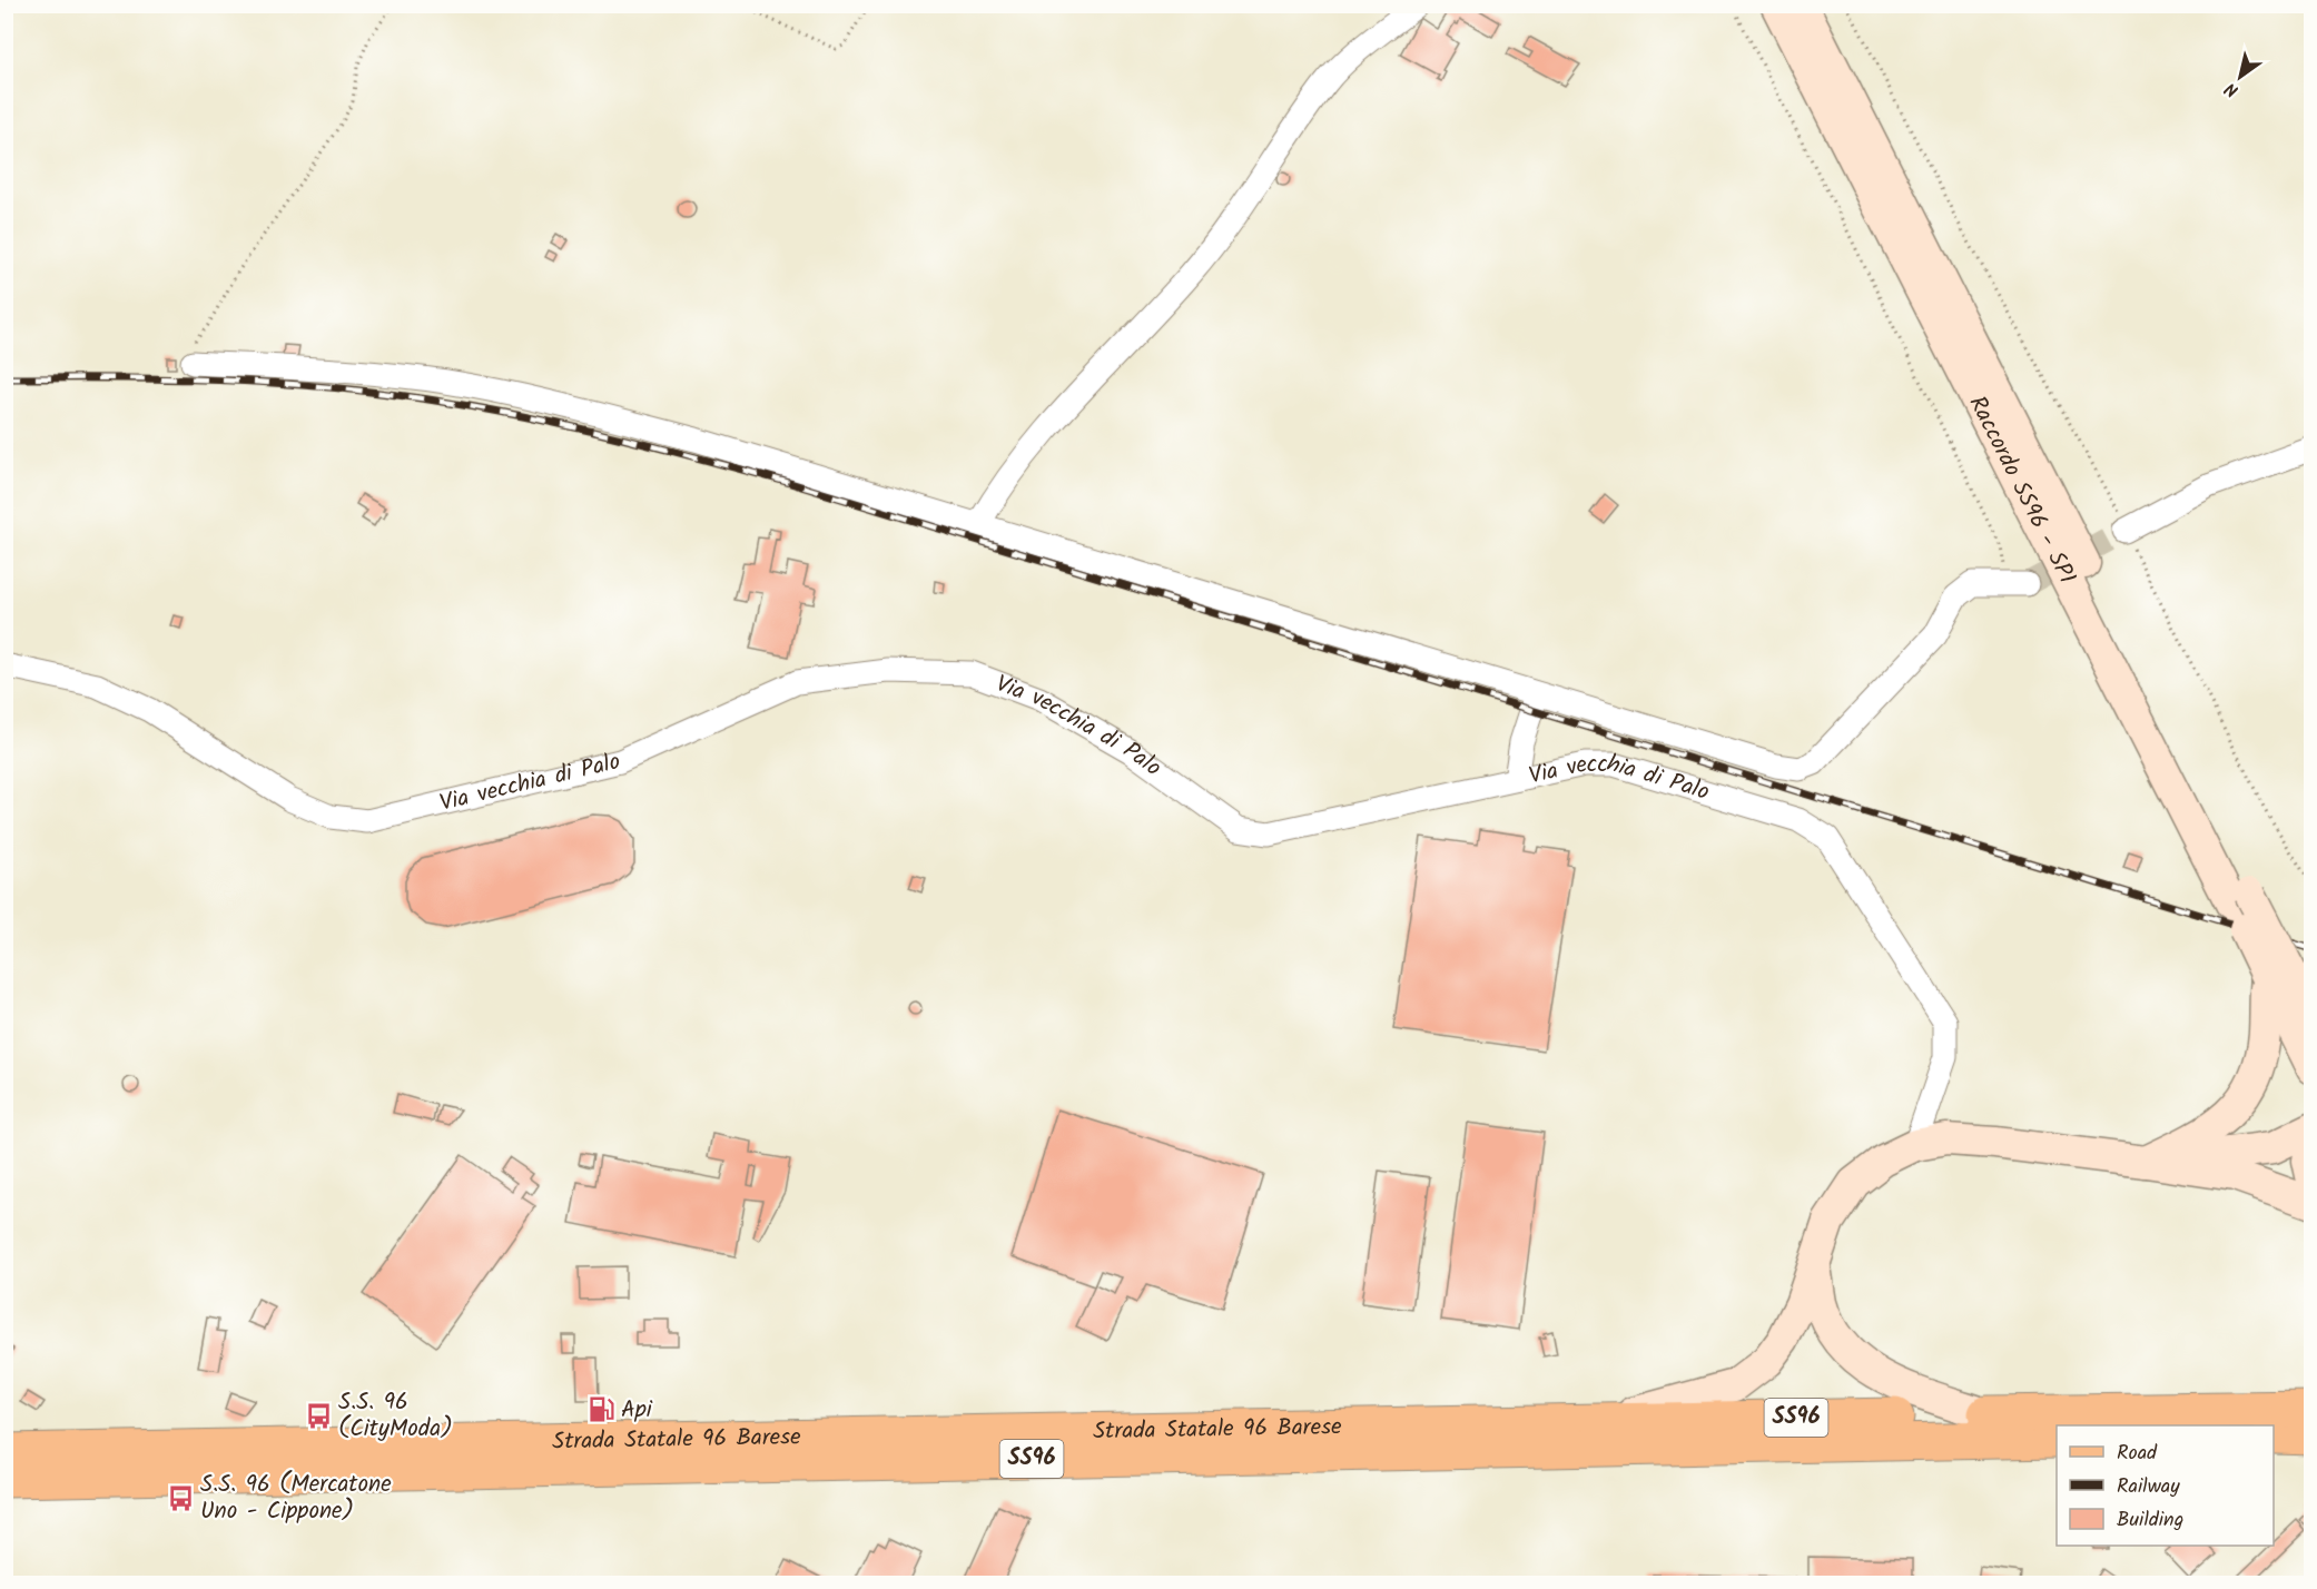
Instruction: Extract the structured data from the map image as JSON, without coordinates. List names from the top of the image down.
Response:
{
  "streets": {
    "main road": ["Raccordo SS96 - SP1", "SS96", "Strada Statale 96 Barese"],
    "street": ["Via vecchia di Palo"]
  },
  "places": {
    "fuel station": ["Api"],
    "bus stop": ["S.S. 96 (CityModa)", "S.S. 96 (Mercatone Uno - Cippone)"]
  },
  "legend": ["Road", "Railway", "Building"],
  "north": "bottom left"
}
